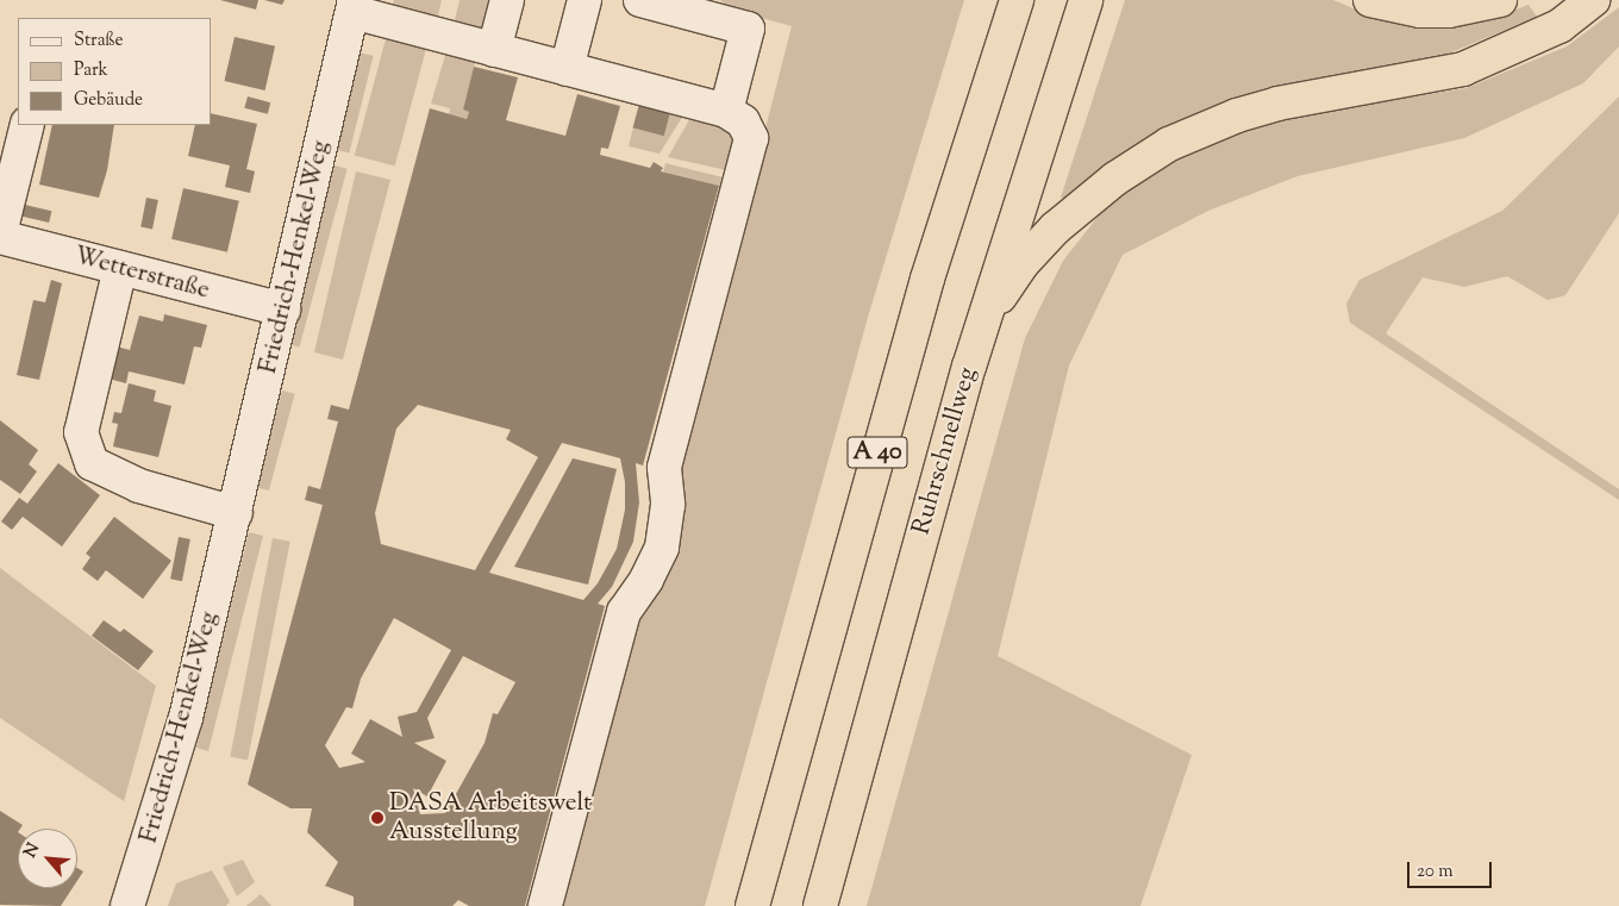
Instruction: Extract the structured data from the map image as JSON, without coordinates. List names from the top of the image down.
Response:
{
  "streets": {
    "highway": ["Ruhrschnellweg", "A 40"],
    "street": ["Friedrich-Henkel-Weg", "Wetterstraße"]
  },
  "crossings": [
    ["Friedrich-Henkel-Weg", "Wetterstraße"]
  ],
  "places": ["DASA Arbeitswelt Ausstellung"],
  "legend": ["Straße", "Park", "Gebäude"],
  "scale_bar": "20 m",
  "north": "top left"
}
